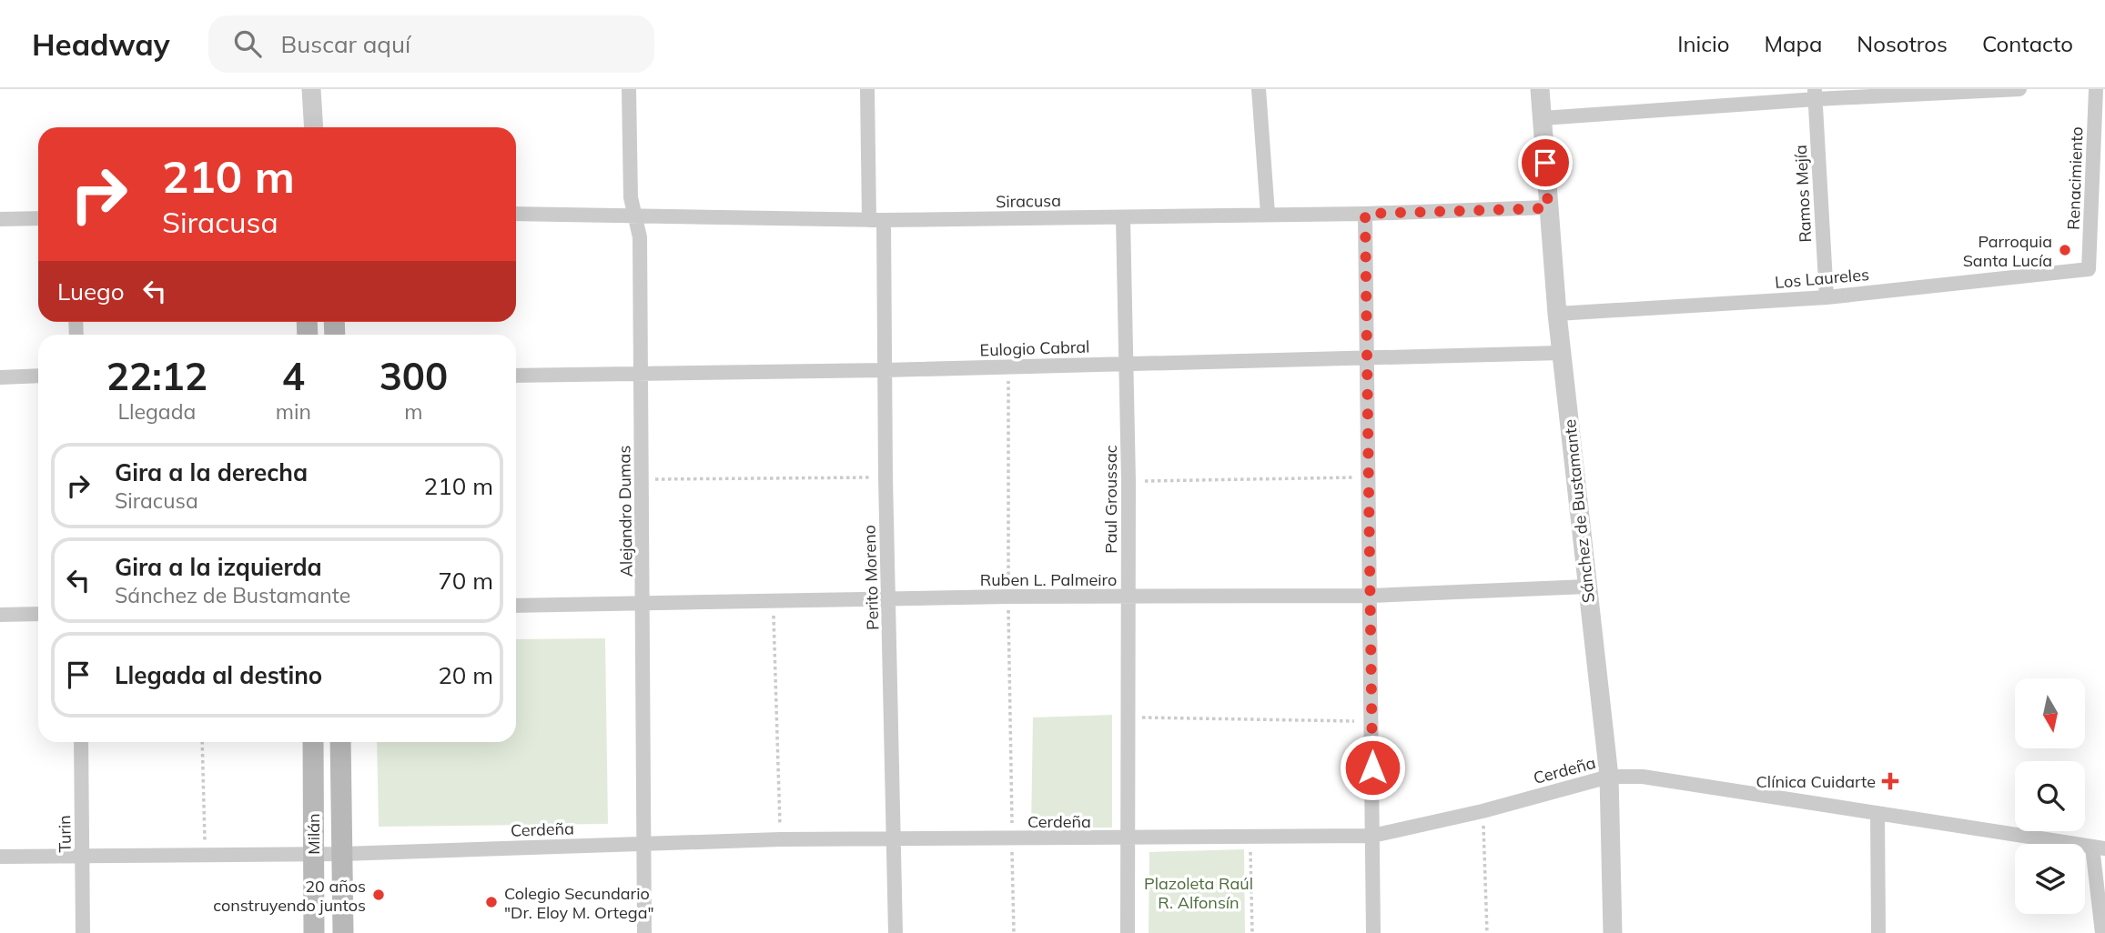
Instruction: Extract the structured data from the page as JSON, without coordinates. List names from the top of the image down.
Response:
{
  "streets": {
    "main road": ["Milán"],
    "street": [
      "Renacimiento",
      "Ramos Mejía",
      "Siracusa",
      "Los Laureles",
      "Eulogio Cabral",
      "Paul Groussac",
      "Alejandro Dumas",
      "Sánchez de Bustamante",
      "Perito Moreno",
      "Ruben L. Palmeiro",
      "Cerdeña",
      "Turin"
    ]
  },
  "crossings": [
    ["Renacimiento", "Los Laureles"],
    ["Ramos Mejía", "Los Laureles"],
    ["Siracusa", "Paul Groussac"],
    ["Siracusa", "Alejandro Dumas"],
    ["Siracusa", "Sánchez de Bustamante"],
    ["Siracusa", "Perito Moreno"],
    ["Los Laureles", "Sánchez de Bustamante"],
    ["Eulogio Cabral", "Paul Groussac"],
    ["Eulogio Cabral", "Alejandro Dumas"],
    ["Eulogio Cabral", "Sánchez de Bustamante"],
    ["Eulogio Cabral", "Perito Moreno"],
    ["Paul Groussac", "Ruben L. Palmeiro"],
    ["Paul Groussac", "Cerdeña"],
    ["Alejandro Dumas", "Ruben L. Palmeiro"],
    ["Alejandro Dumas", "Cerdeña"],
    ["Sánchez de Bustamante", "Ruben L. Palmeiro"],
    ["Sánchez de Bustamante", "Cerdeña"],
    ["Perito Moreno", "Ruben L. Palmeiro"],
    ["Perito Moreno", "Cerdeña"],
    ["Cerdeña", "Turin"],
    ["Cerdeña", "Milán"]
  ],
  "parks": ["Plazoleta Raúl R. Alfonsín"],
  "places": {
    "other": ["Parroquia Santa Lucía", "20 años construyendo juntos", "Colegio Secundario \"Dr. Eloy M. Ortega\""],
    "health": ["Clínica Cuidarte"]
  },
  "north": "bottom",
  "page": {
    "header": "Headway",
    "search": "Buscar aquí",
    "nav": [
      "Inicio",
      "Mapa",
      "Nosotros",
      "Contacto"
    ],
    "turn": ["210 m", "Siracusa"],
    "then": "Luego",
    "eta": [
      "22:12",
      "Llegada",
      "4",
      "min",
      "300",
      "m"
    ],
    "list": [
      {
        "name": "Gira a la derecha",
        "note": "Siracusa",
        "value": "210 m"
      },
      {
        "name": "Gira a la izquierda",
        "note": "Sánchez de Bustamante",
        "value": "70 m"
      },
      {
        "name": "Llegada al destino",
        "value": "20 m"
      }
    ]
  }
}
